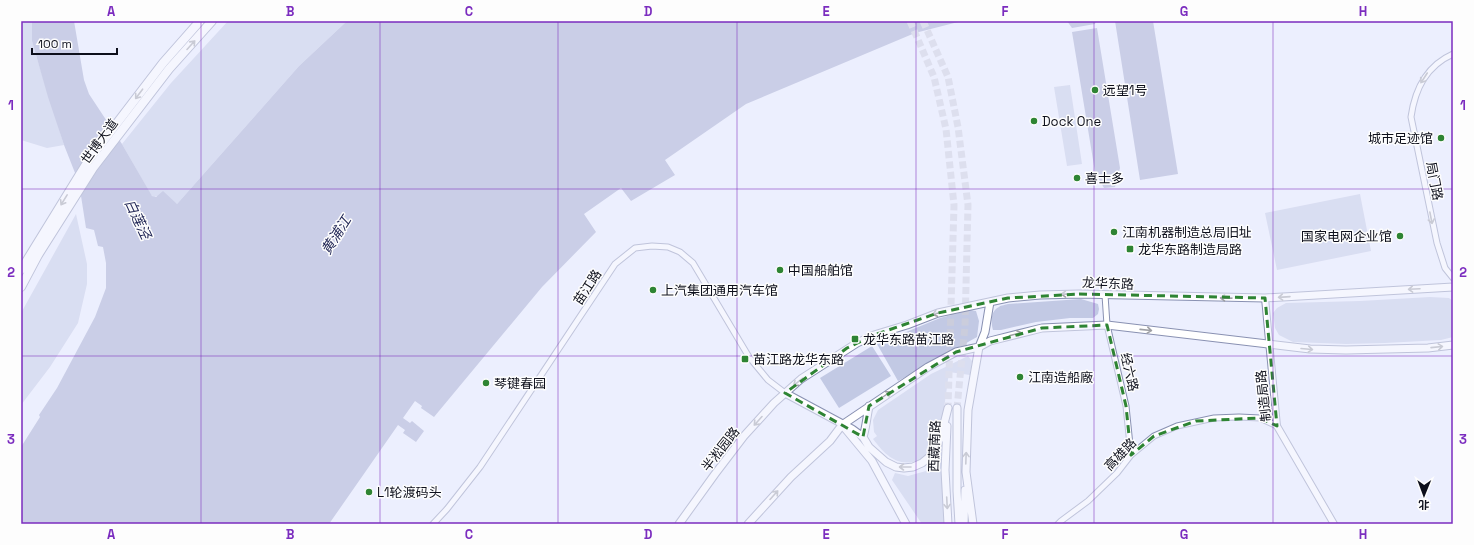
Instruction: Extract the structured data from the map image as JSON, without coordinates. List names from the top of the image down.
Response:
{
  "streets": {
    "main road": [
      "世博大道",
      "龙华东路",
      "西藏南路",
      "半淞园路"
    ],
    "street": [
      "局门路",
      "苗江路",
      "经六路",
      "制造局路",
      "高雄路"
    ]
  },
  "crossings": [
    ["龙华东路", "苗江路"],
    ["龙华东路", "经六路"],
    ["龙华东路", "制造局路"],
    ["龙华东路", "西藏南路"],
    ["龙华东路", "半淞园路"],
    ["苗江路", "西藏南路"],
    ["苗江路", "半淞园路"],
    ["经六路", "高雄路"],
    ["制造局路", "高雄路"],
    ["西藏南路", "半淞园路"]
  ],
  "one_way": ["局门路"],
  "water": ["白莲泾", "黄浦江"],
  "places": {
    "other": [
      "远望1号",
      "Dock One",
      "城市足迹馆",
      "喜士多",
      "江南机器制造总局旧址",
      "国家电网企业馆",
      "中国船舶馆",
      "上汽集团通用汽车馆",
      "江南造船廠",
      "琴键春园",
      "L1轮渡码头"
    ],
    "transit": ["龙华东路制造局路", "龙华东路苗江路", "苗江路龙华东路"]
  },
  "scale_bar": "100 m",
  "north": "bottom",
  "grid": {
    "columns": [
      "A",
      "B",
      "C",
      "D",
      "E",
      "F",
      "G",
      "H"
    ],
    "rows": ["1", "2", "3"]
  }
}
